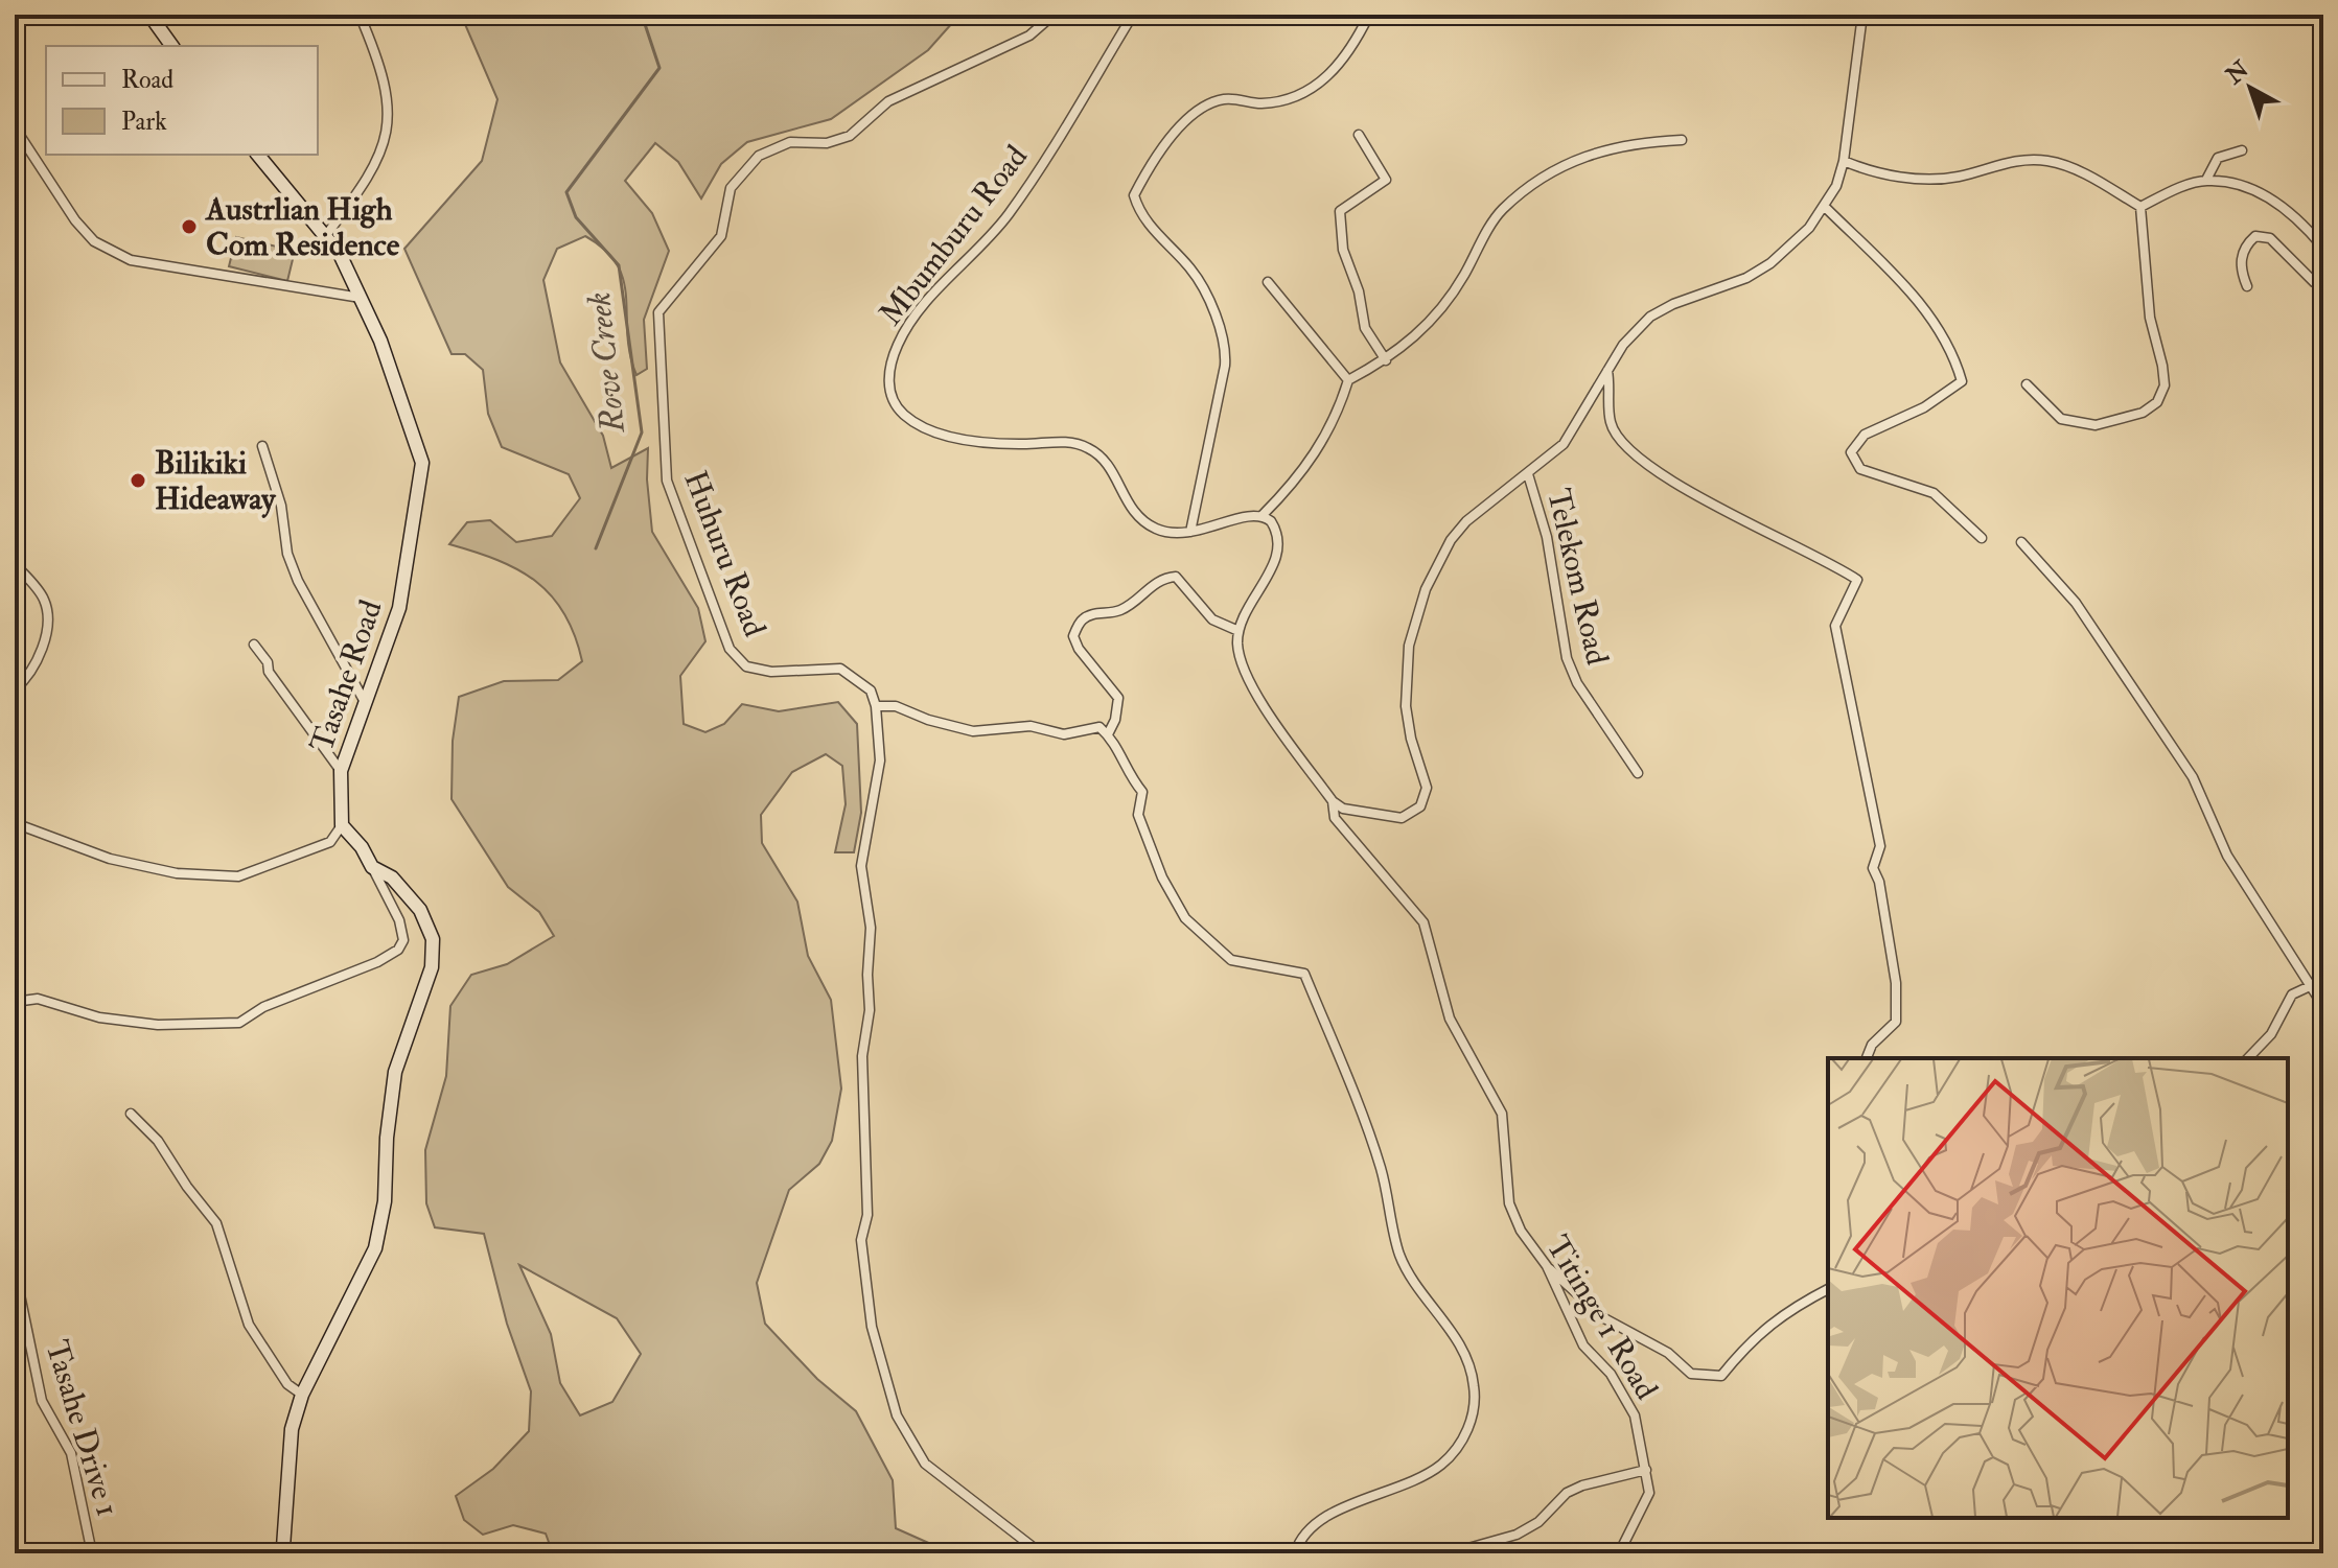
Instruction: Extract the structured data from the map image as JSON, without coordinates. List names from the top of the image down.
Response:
{
  "streets": {
    "street": [
      "Mbumburu Road",
      "Huhuru Road",
      "Telekom Road",
      "Tasahe Road",
      "Titinge 1 Road",
      "Tasahe Drive 1"
    ]
  },
  "water": ["Rove Creek"],
  "places": ["Austrlian High Com Residence", "Bilikiki Hideaway"],
  "legend": ["Road", "Park"],
  "north": "top left"
}
